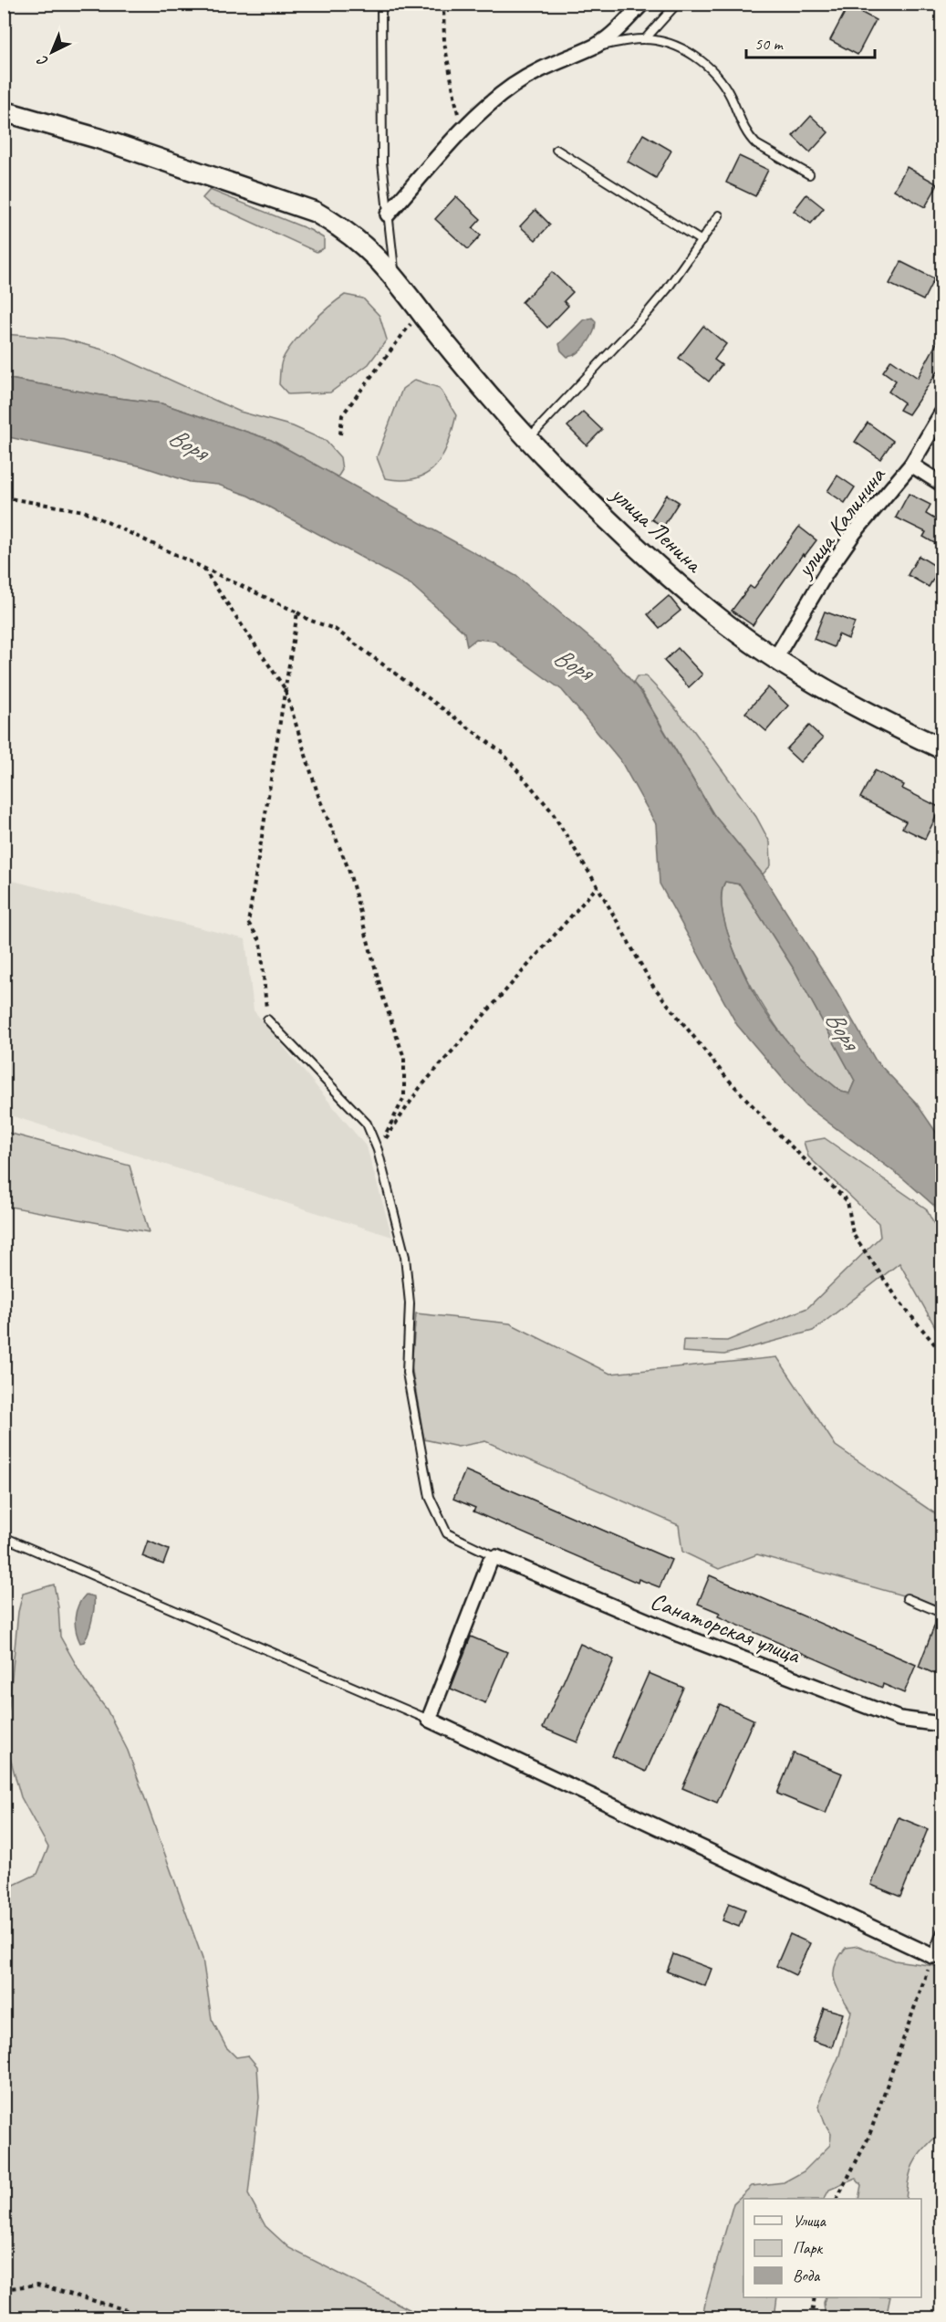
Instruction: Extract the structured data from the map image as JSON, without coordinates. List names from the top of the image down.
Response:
{
  "streets": {
    "street": ["улица Калинина", "улица Ленина", "Санаторская улица"]
  },
  "crossings": [
    ["улица Калинина", "улица Ленина"]
  ],
  "water": ["Воря"],
  "legend": ["Улица", "Парк", "Вода"],
  "scale_bar": "50 m",
  "north": "bottom left"
}
